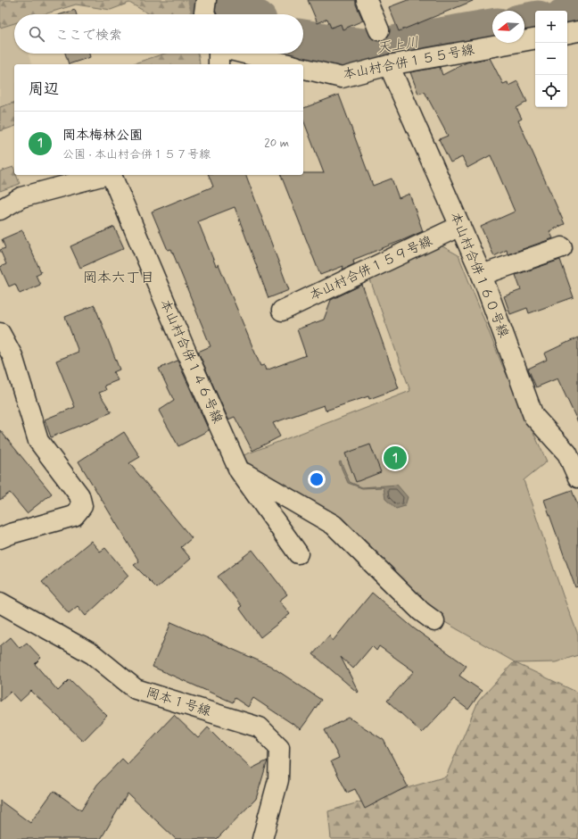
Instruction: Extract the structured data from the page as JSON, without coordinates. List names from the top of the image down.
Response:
{
  "streets": {
    "street": [
      "本山村合併１５５号線",
      "本山村合併１５９号線",
      "本山村合併１６０号線",
      "本山村合併１４６号線",
      "岡本１号線"
    ]
  },
  "crossings": [
    ["本山村合併１５５号線", "本山村合併１６０号線"],
    ["本山村合併１５９号線", "本山村合併１６０号線"]
  ],
  "districts": ["岡本六丁目"],
  "water": ["天上川"],
  "north": "left",
  "page": {
    "map_buttons": ["+", "−"],
    "search": "ここで検索",
    "heading": "周辺",
    "list": [
      {
        "mark": "1",
        "name": "岡本梅林公園",
        "note": "公園 · 本山村合併１５７号線",
        "value": "20 m"
      }
    ],
    "pins": "1"
  }
}
